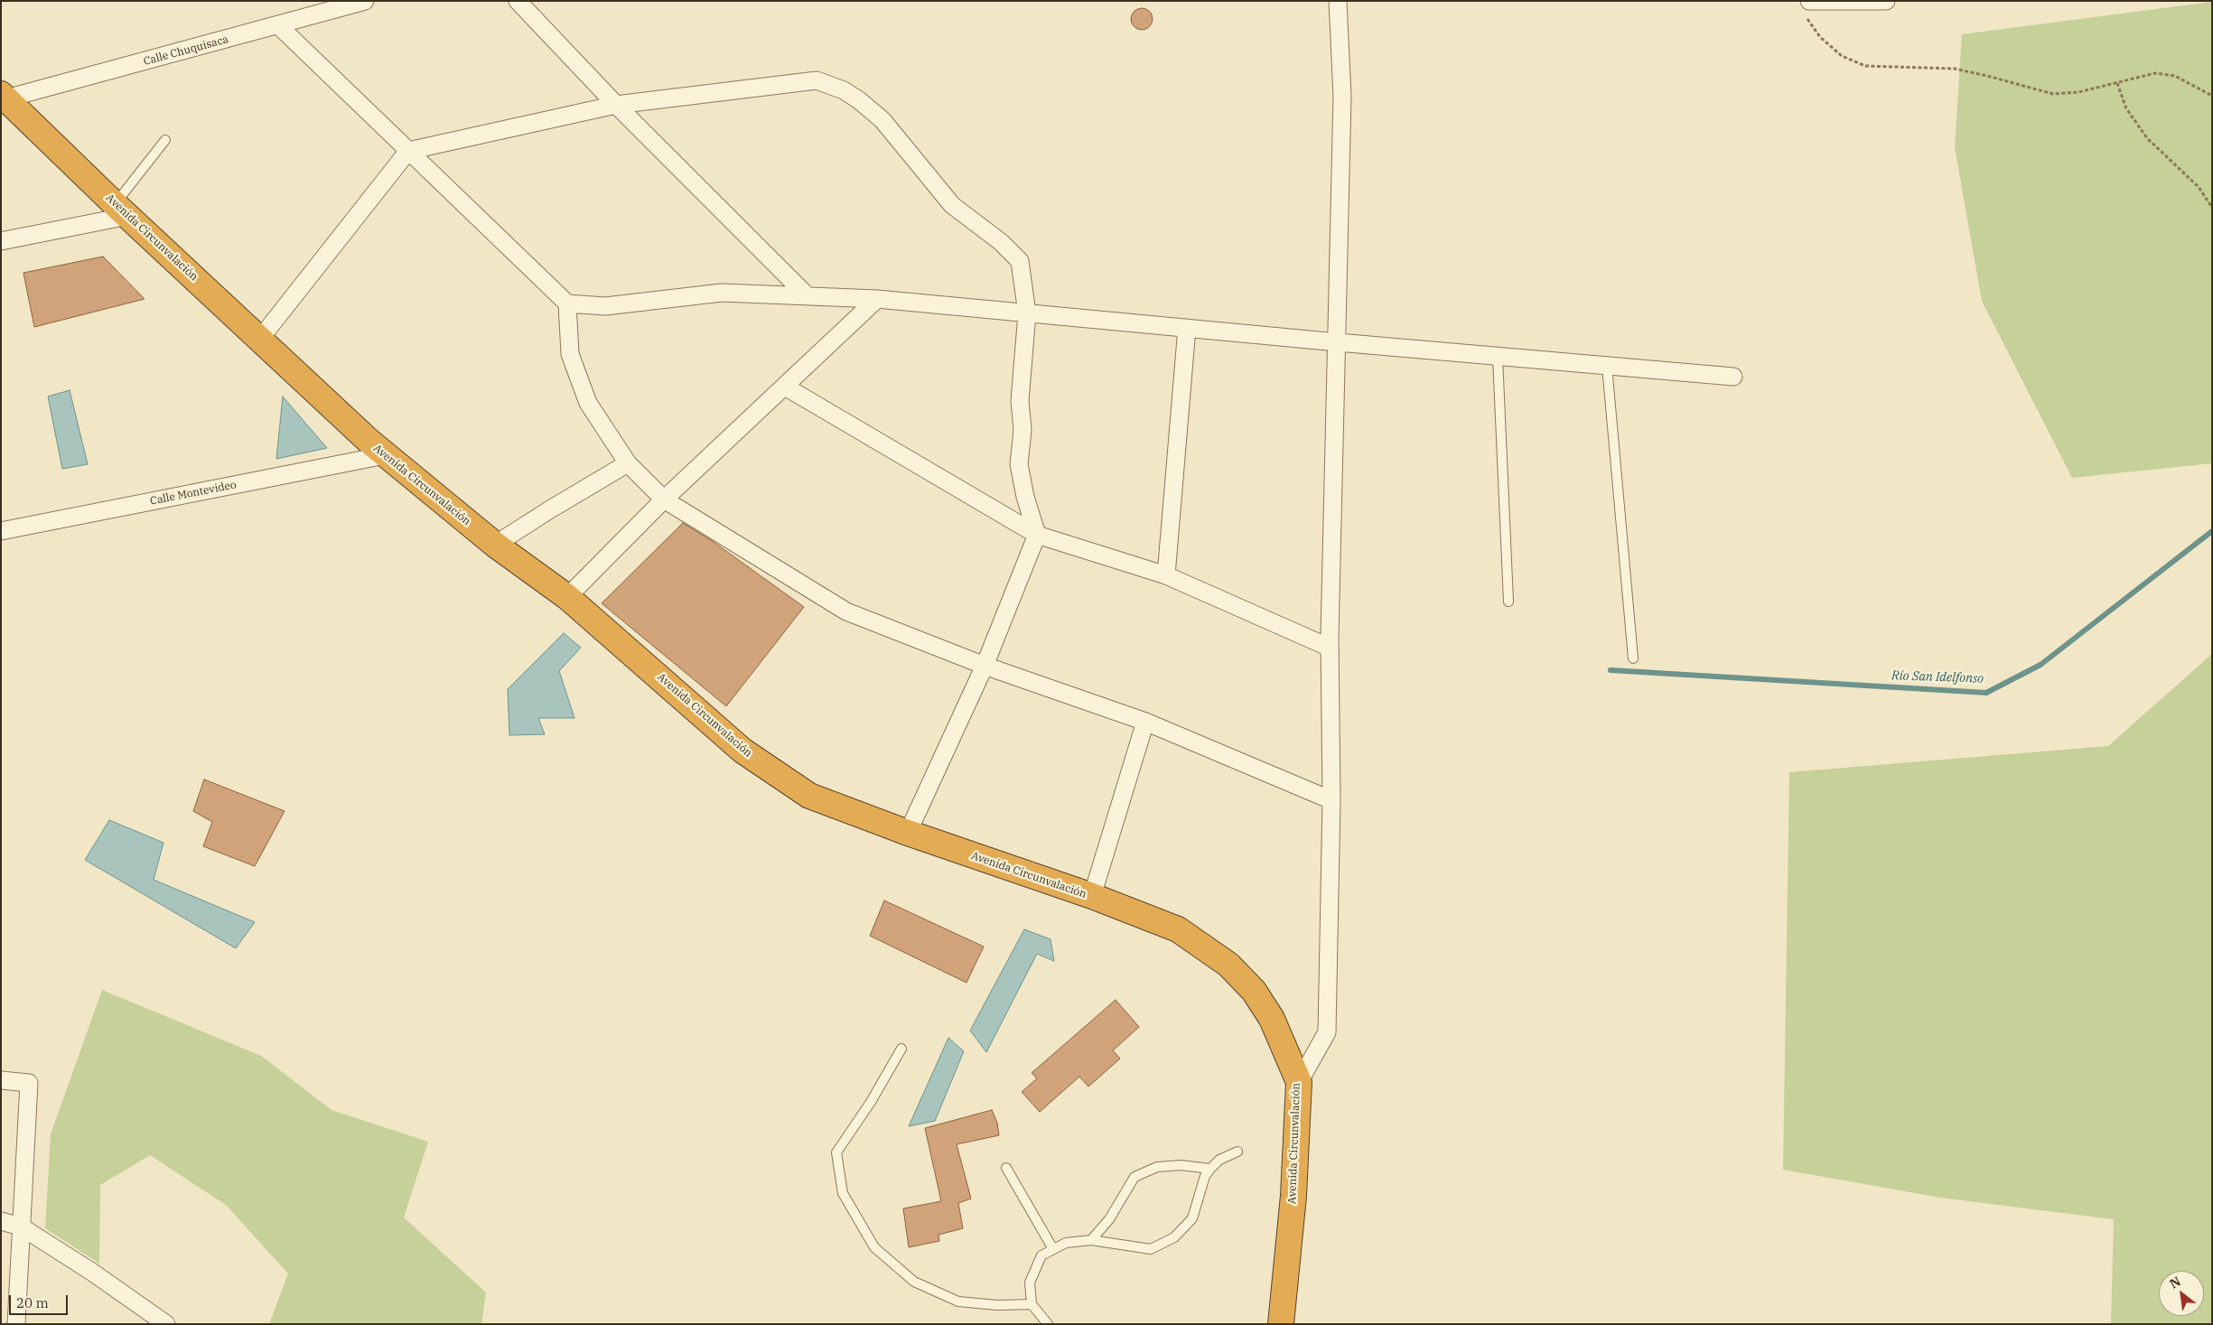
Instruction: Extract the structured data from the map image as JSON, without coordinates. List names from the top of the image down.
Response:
{
  "streets": {
    "highway": ["Avenida Circunvalación"],
    "street": ["Calle Chuquisaca", "Calle Montevideo"]
  },
  "crossings": [
    ["Calle Chuquisaca", "Avenida Circunvalación"],
    ["Avenida Circunvalación", "Calle Montevideo"]
  ],
  "water": ["Río San Idelfonso"],
  "scale_bar": "20 m",
  "north": "top left"
}
